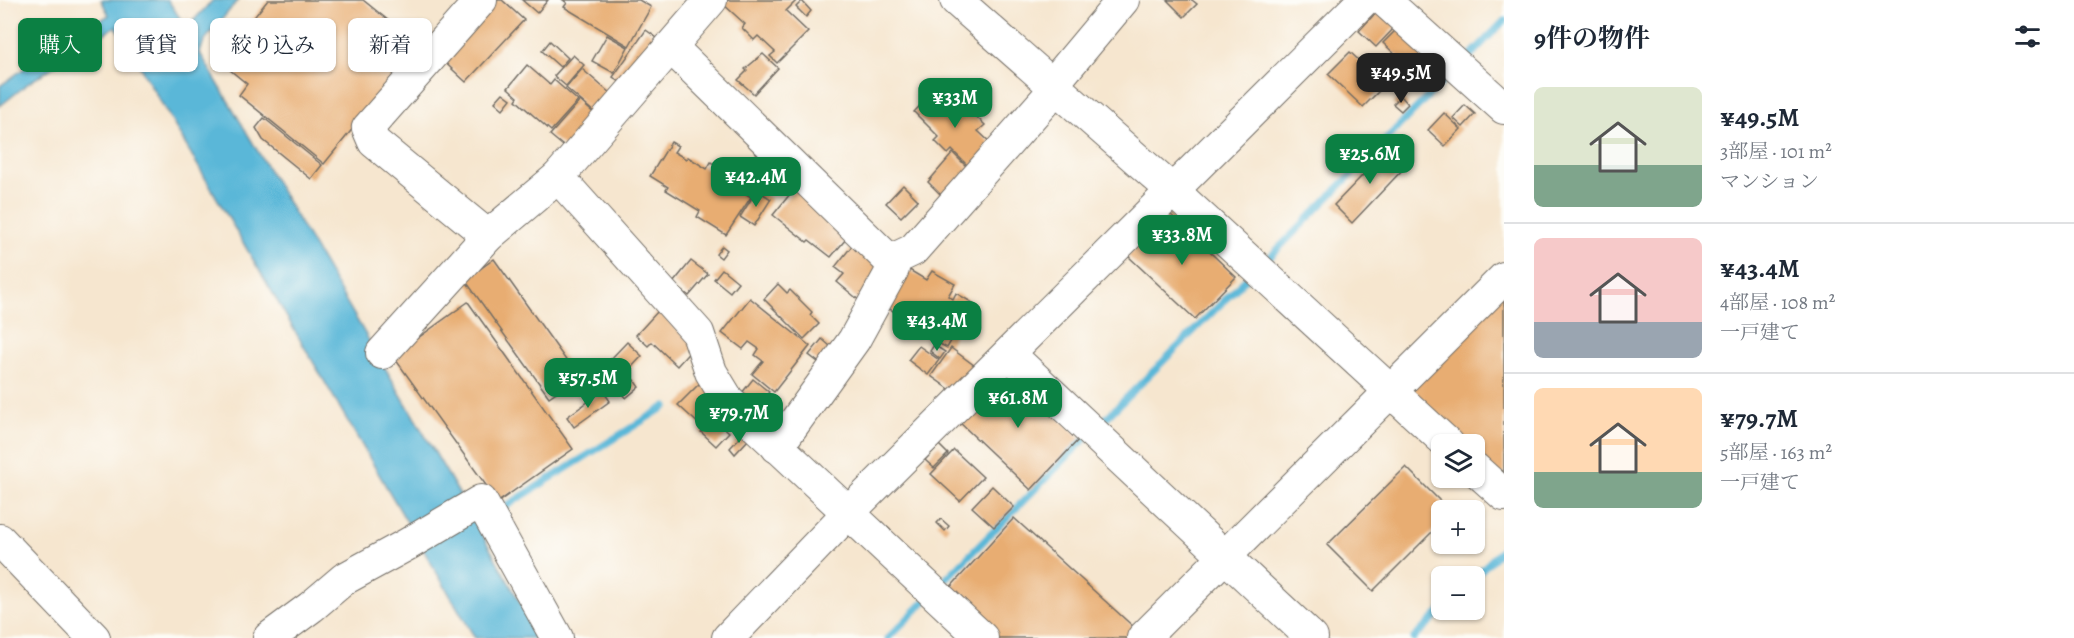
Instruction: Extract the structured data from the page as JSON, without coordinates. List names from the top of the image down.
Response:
{
  "page": {
    "heading": "9件の物件",
    "chip": [
      "購入",
      "賃貸",
      "絞り込み",
      "新着"
    ],
    "price": [
      "¥49.5M",
      "¥33M",
      "¥25.6M",
      "¥42.4M",
      "¥33.8M",
      "¥43.4M",
      "¥57.5M",
      "¥61.8M",
      "¥79.7M"
    ],
    "list": [
      {
        "name": "¥49.5M",
        "note": "3部屋 · 101 m² · マンション"
      },
      {
        "name": "¥43.4M",
        "note": "4部屋 · 108 m² · 一戸建て"
      },
      {
        "name": "¥79.7M",
        "note": "5部屋 · 163 m² · 一戸建て"
      }
    ],
    "map_buttons": ["+", "−"]
  }
}
